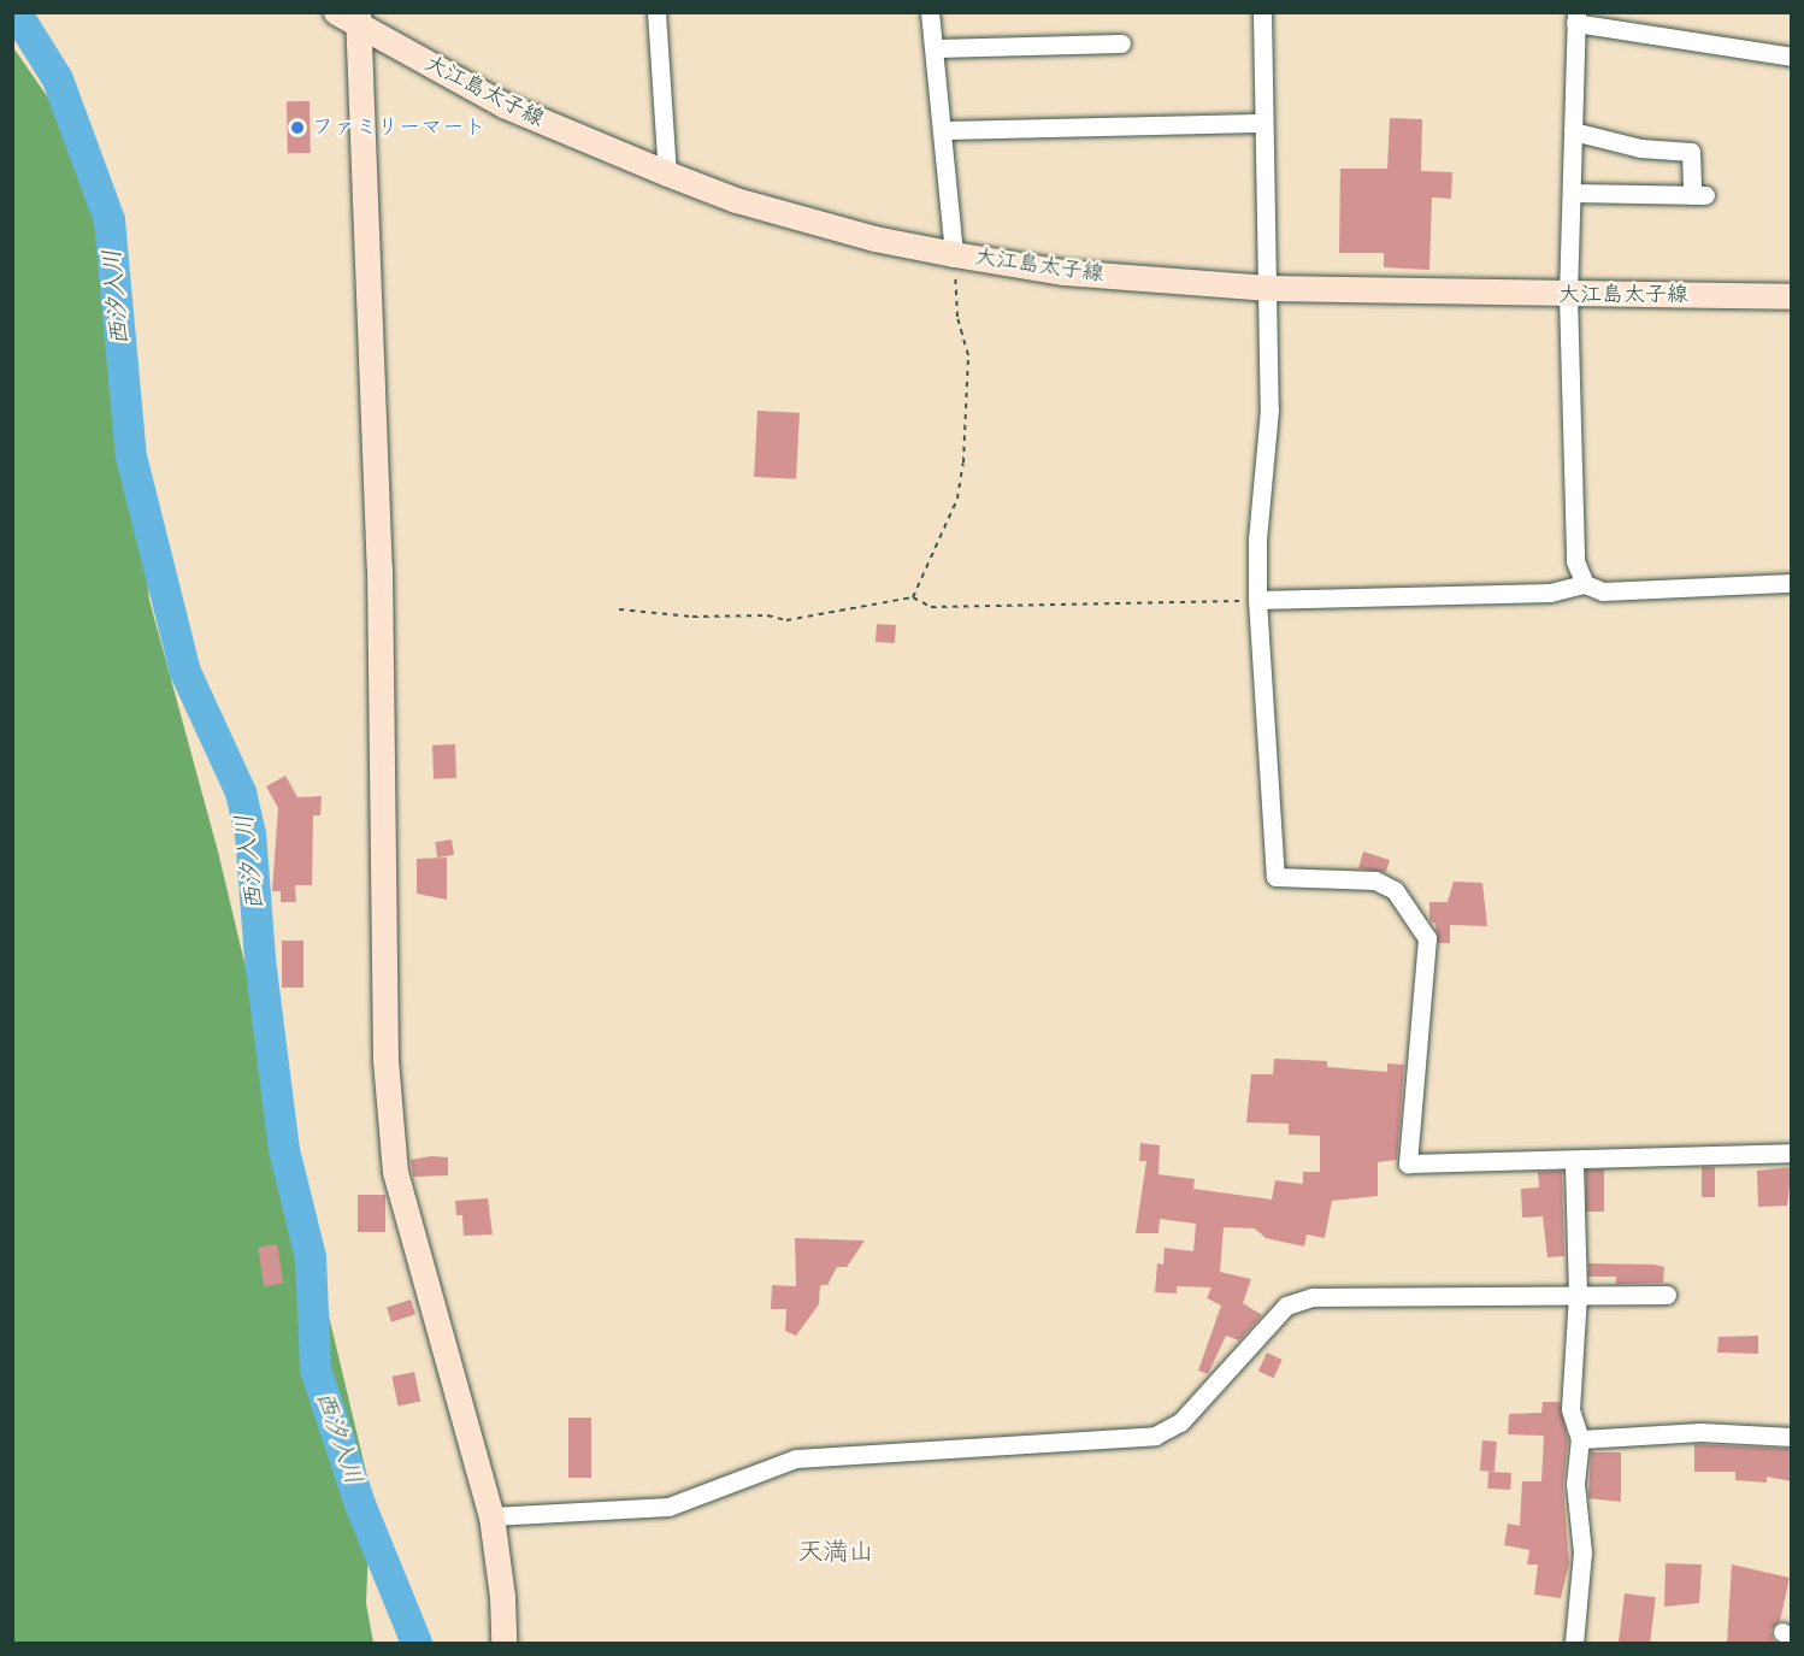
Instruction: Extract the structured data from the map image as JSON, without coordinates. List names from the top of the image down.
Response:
{
  "streets": {
    "street": ["大江島太子線"]
  },
  "districts": ["天満山"],
  "water": ["西汐入川"],
  "places": ["ファミリーマート"]
}
